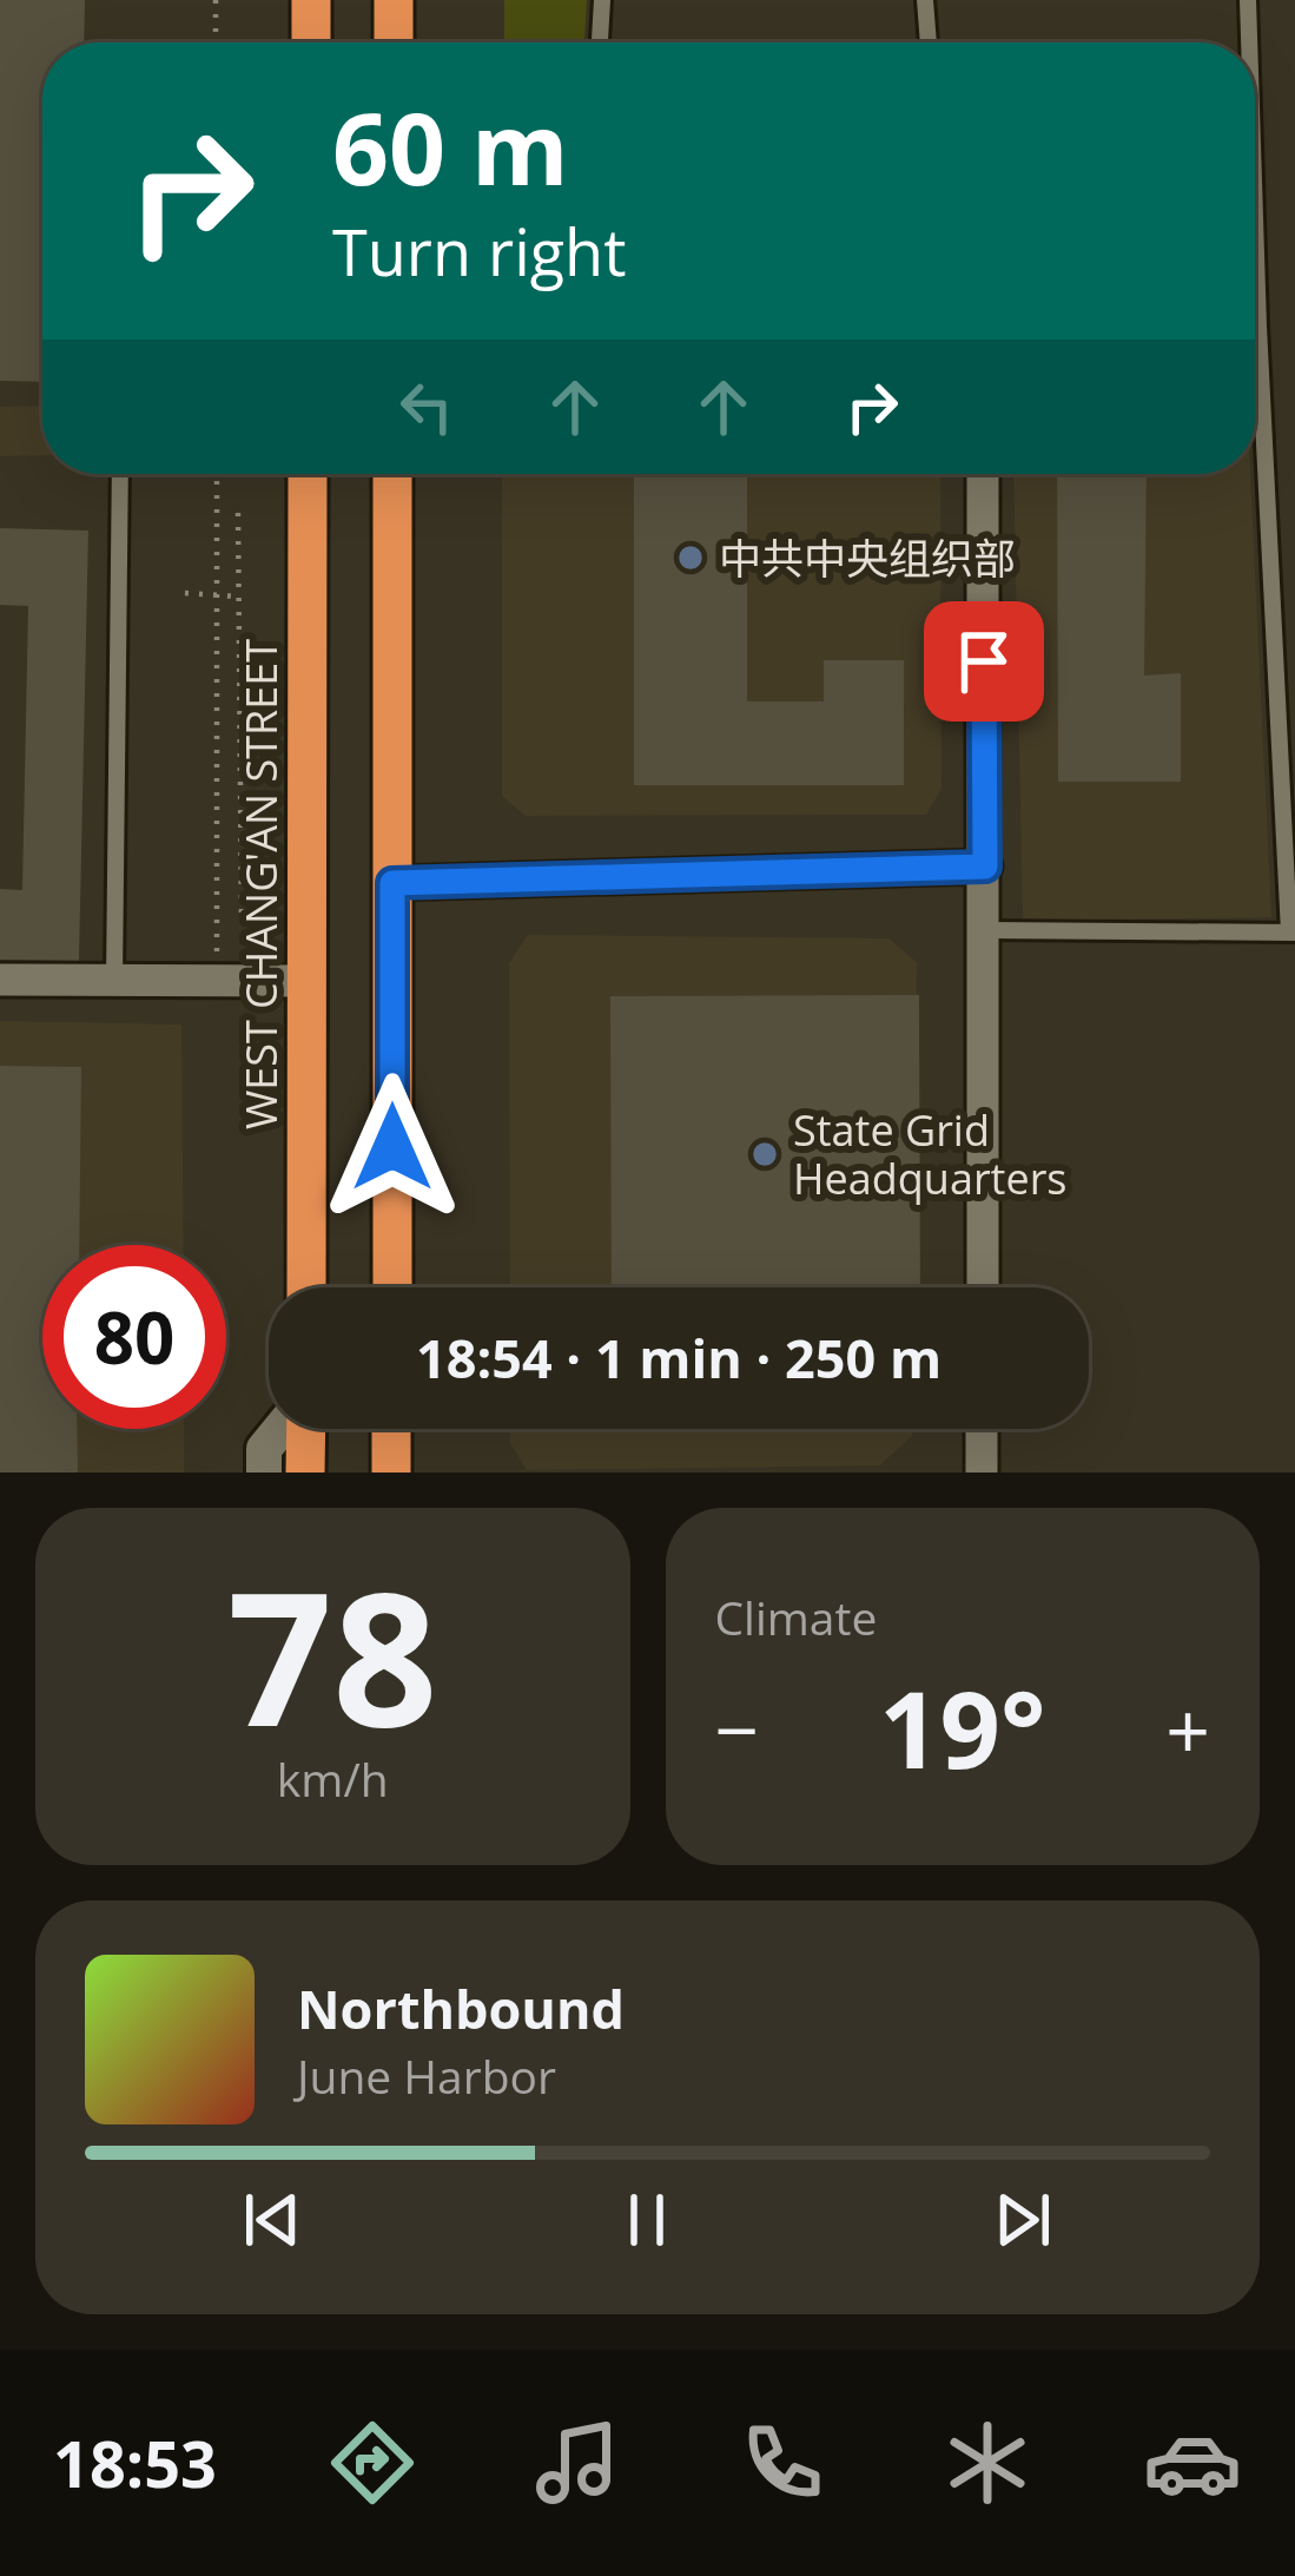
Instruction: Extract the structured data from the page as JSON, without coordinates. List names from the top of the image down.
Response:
{
  "streets": {
    "highway": ["WEST CHANG'AN STREET"]
  },
  "places": ["中共中央组织部", "State Grid Headquarters"],
  "page": {
    "turn": ["60 m", "Turn right"],
    "limit": "80",
    "trip": "18:54 · 1 min · 250 m",
    "tile": [
      ["78", "km/h"],
      "Climate"
    ],
    "heat": ["−", "19°", "+"],
    "song": ["Northbound", "June Harbor"],
    "tabs": "18:53"
  }
}
